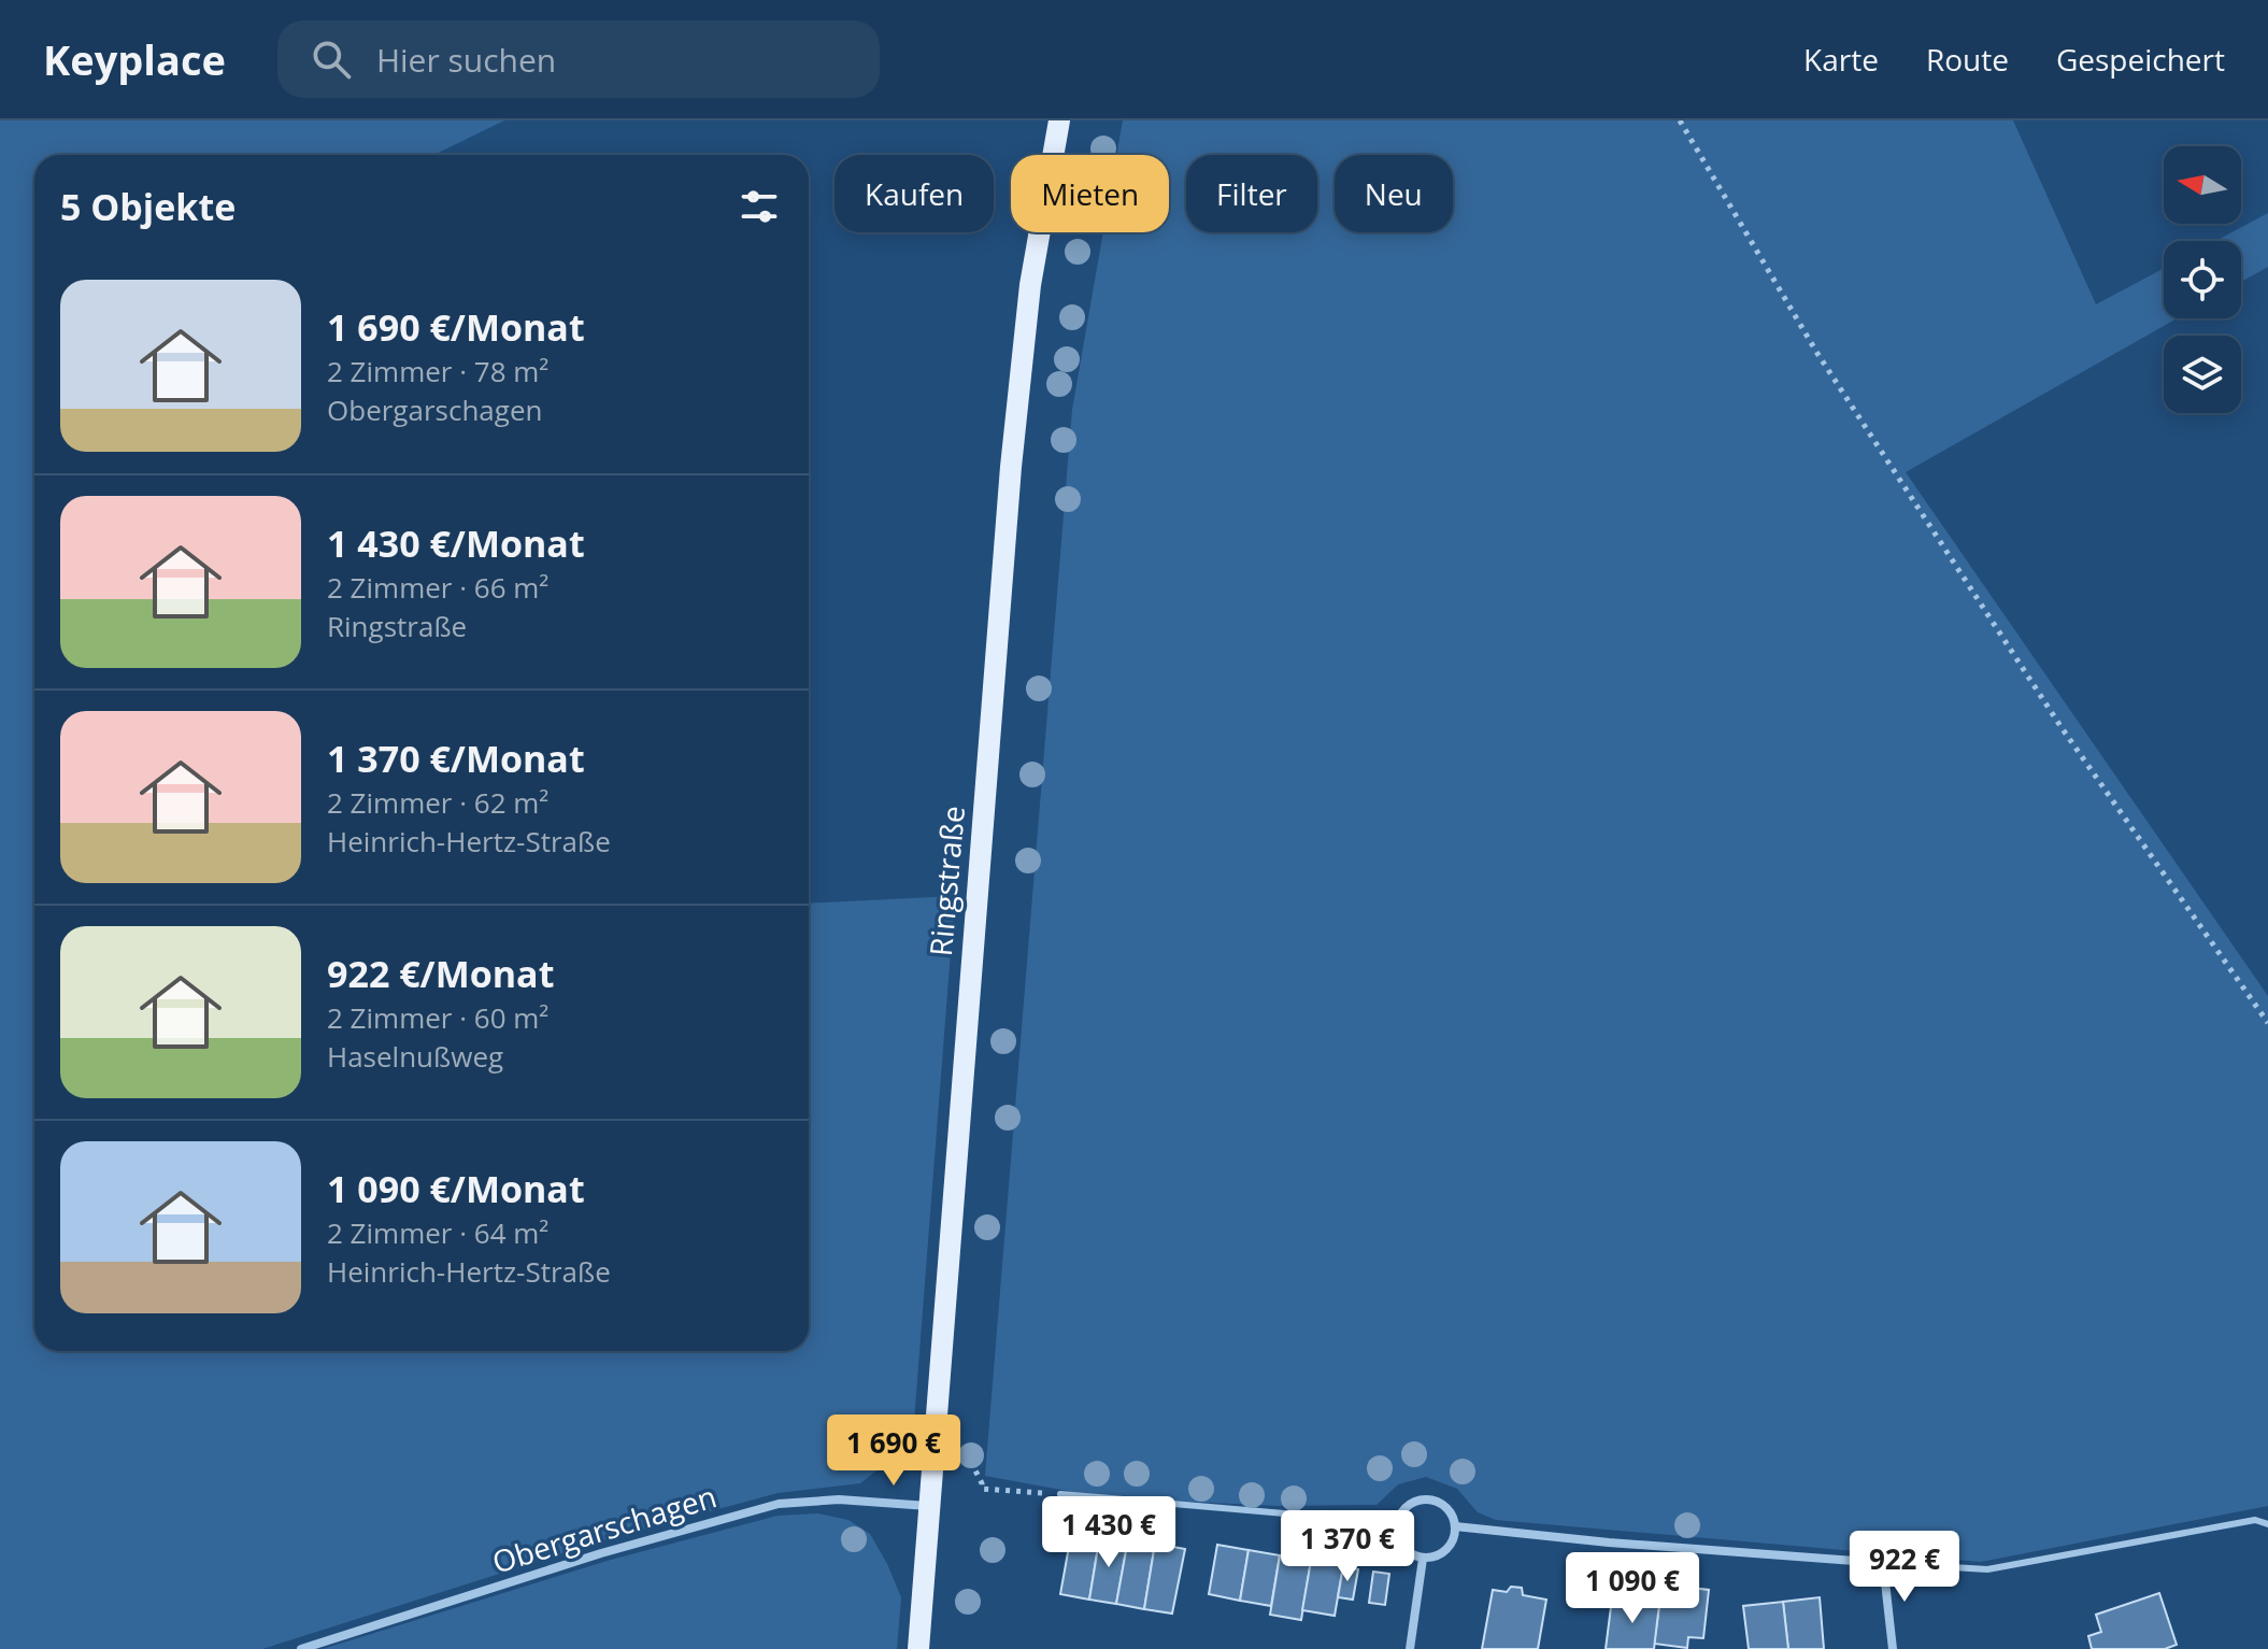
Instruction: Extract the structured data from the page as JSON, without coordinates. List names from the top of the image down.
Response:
{
  "streets": {
    "main road": ["Ringstraße"],
    "street": ["Obergarschagen"]
  },
  "crossings": [
    ["Ringstraße", "Obergarschagen"]
  ],
  "north": "left",
  "page": {
    "header": "Keyplace",
    "search": "Hier suchen",
    "nav": ["Karte", "Route", "Gespeichert"],
    "chip": [
      "Kaufen",
      "Mieten",
      "Filter",
      "Neu"
    ],
    "heading": "5 Objekte",
    "list": [
      {
        "name": "1 690 €/Monat",
        "note": "2 Zimmer · 78 m² · Obergarschagen"
      },
      {
        "name": "1 430 €/Monat",
        "note": "2 Zimmer · 66 m² · Ringstraße"
      },
      {
        "name": "1 370 €/Monat",
        "note": "2 Zimmer · 62 m² · Heinrich-Hertz-Straße"
      },
      {
        "name": "922 €/Monat",
        "note": "2 Zimmer · 60 m² · Haselnußweg"
      },
      {
        "name": "1 090 €/Monat",
        "note": "2 Zimmer · 64 m² · Heinrich-Hertz-Straße"
      }
    ],
    "price": [
      "1 690 €",
      "1 430 €",
      "1 370 €",
      "922 €",
      "1 090 €"
    ]
  }
}
